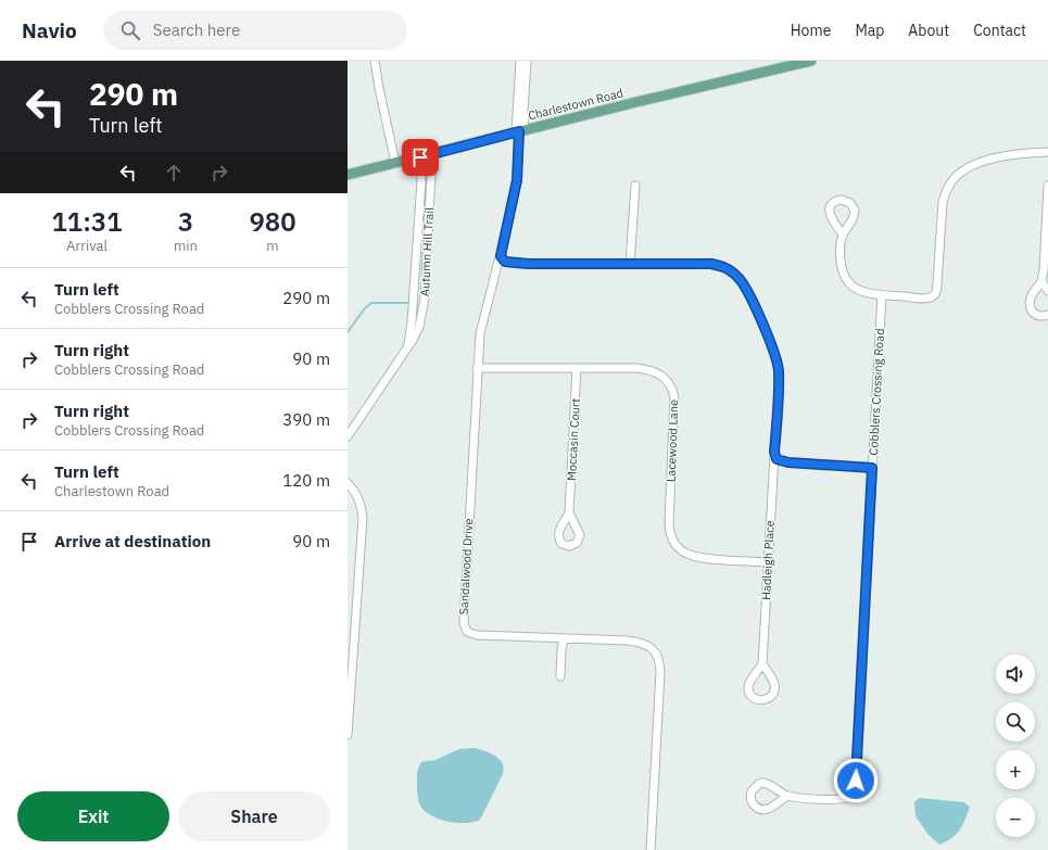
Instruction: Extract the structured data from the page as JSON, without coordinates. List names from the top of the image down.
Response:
{
  "streets": {
    "main road": ["Charlestown Road"],
    "street": [
      "Autumn Hill Trail",
      "Cobblers Crossing Road",
      "Moccasin Court",
      "Lacewood Lane",
      "Hadleigh Place",
      "Sandalwood Drive"
    ]
  },
  "crossings": [
    ["Charlestown Road", "Autumn Hill Trail"],
    ["Cobblers Crossing Road", "Hadleigh Place"],
    ["Moccasin Court", "Lacewood Lane"],
    ["Lacewood Lane", "Hadleigh Place"],
    ["Lacewood Lane", "Sandalwood Drive"]
  ],
  "page": {
    "header": "Navio",
    "search": "Search here",
    "nav": [
      "Home",
      "Map",
      "About",
      "Contact"
    ],
    "turn": ["290 m", "Turn left"],
    "eta": [
      "11:31",
      "Arrival",
      "3",
      "min",
      "980",
      "m"
    ],
    "list": [
      {
        "name": "Turn left",
        "note": "Cobblers Crossing Road",
        "value": "290 m"
      },
      {
        "name": "Turn right",
        "note": "Cobblers Crossing Road",
        "value": "90 m"
      },
      {
        "name": "Turn right",
        "note": "Cobblers Crossing Road",
        "value": "390 m"
      },
      {
        "name": "Turn left",
        "note": "Charlestown Road",
        "value": "120 m"
      },
      {
        "name": "Arrive at destination",
        "value": "90 m"
      }
    ],
    "map_buttons": ["+", "−"],
    "buttons": ["Exit", "Share"]
  }
}
